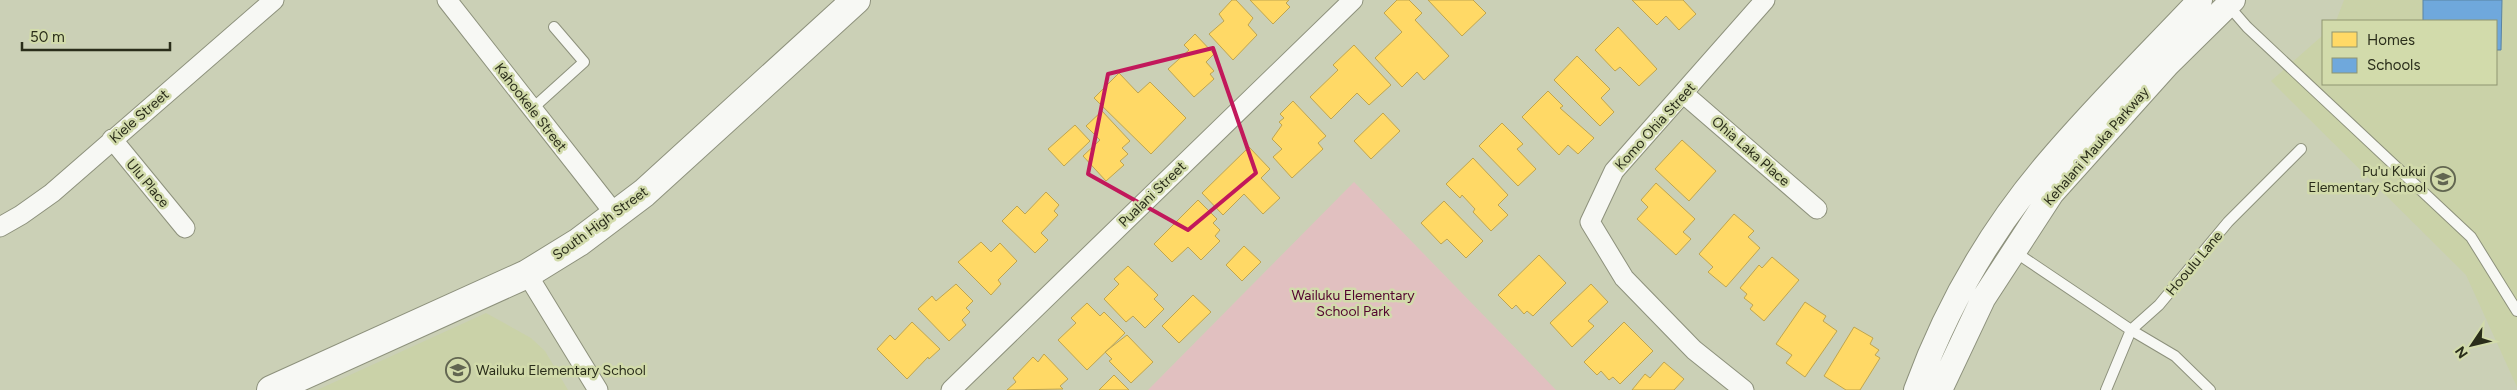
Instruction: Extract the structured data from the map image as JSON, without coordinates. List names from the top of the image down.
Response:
{
  "streets": {
    "main road": ["South High Street"],
    "street": [
      "Kahookele Street",
      "Kiele Street",
      "Komo Ohia Street",
      "Kehalani Mauka Parkway",
      "Ohia Laka Place",
      "Ulu Place",
      "Pualani Street"
    ],
    "lane": ["Hooulu Lane"]
  },
  "crossings": [
    ["Kahookele Street", "South High Street"],
    ["Kiele Street", "Ulu Place"],
    ["Komo Ohia Street", "Ohia Laka Place"]
  ],
  "parks": ["Wailuku Elementary School Park"],
  "places": {
    "school or university": ["Pu'u Kukui Elementary School", "Wailuku Elementary School"]
  },
  "legend": ["Homes", "Schools"],
  "scale_bar": "50 m",
  "north": "bottom left"
}
